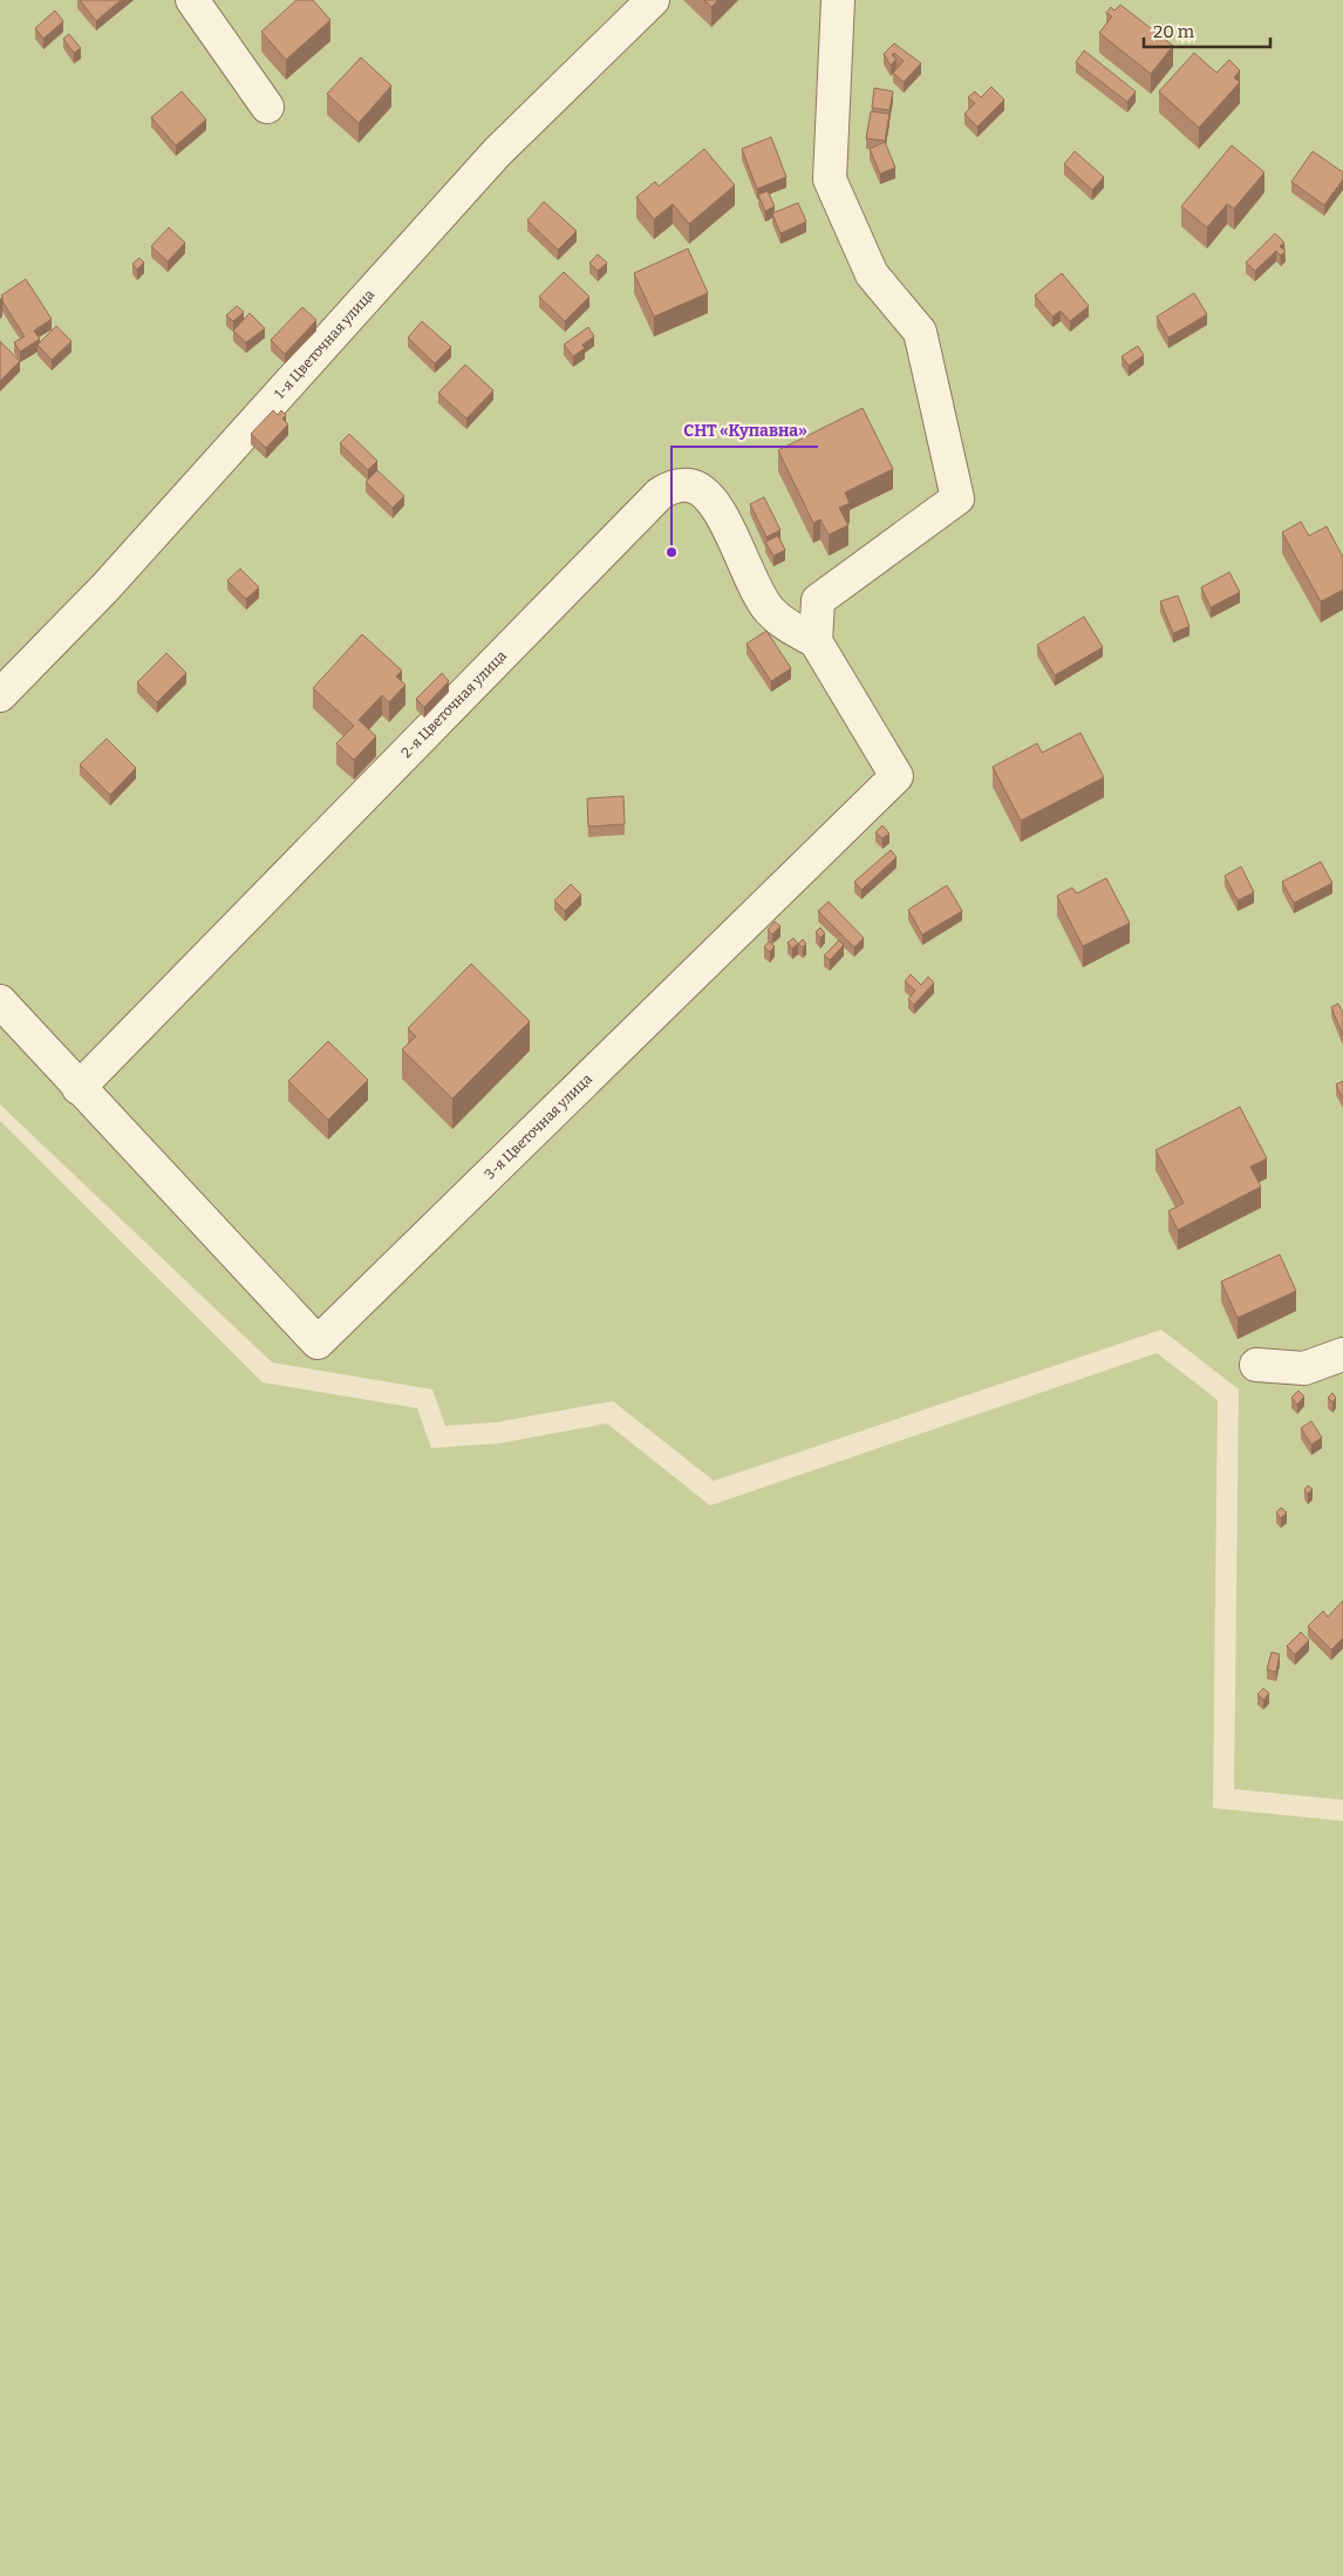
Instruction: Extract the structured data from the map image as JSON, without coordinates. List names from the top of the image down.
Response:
{
  "streets": {
    "street": ["1-я Цветочная улица", "2-я Цветочная улица", "3-я Цветочная улица"]
  },
  "crossings": [
    ["2-я Цветочная улица", "3-я Цветочная улица"]
  ],
  "places": ["СНТ «Купавна»"],
  "scale_bar": "20 m"
}
